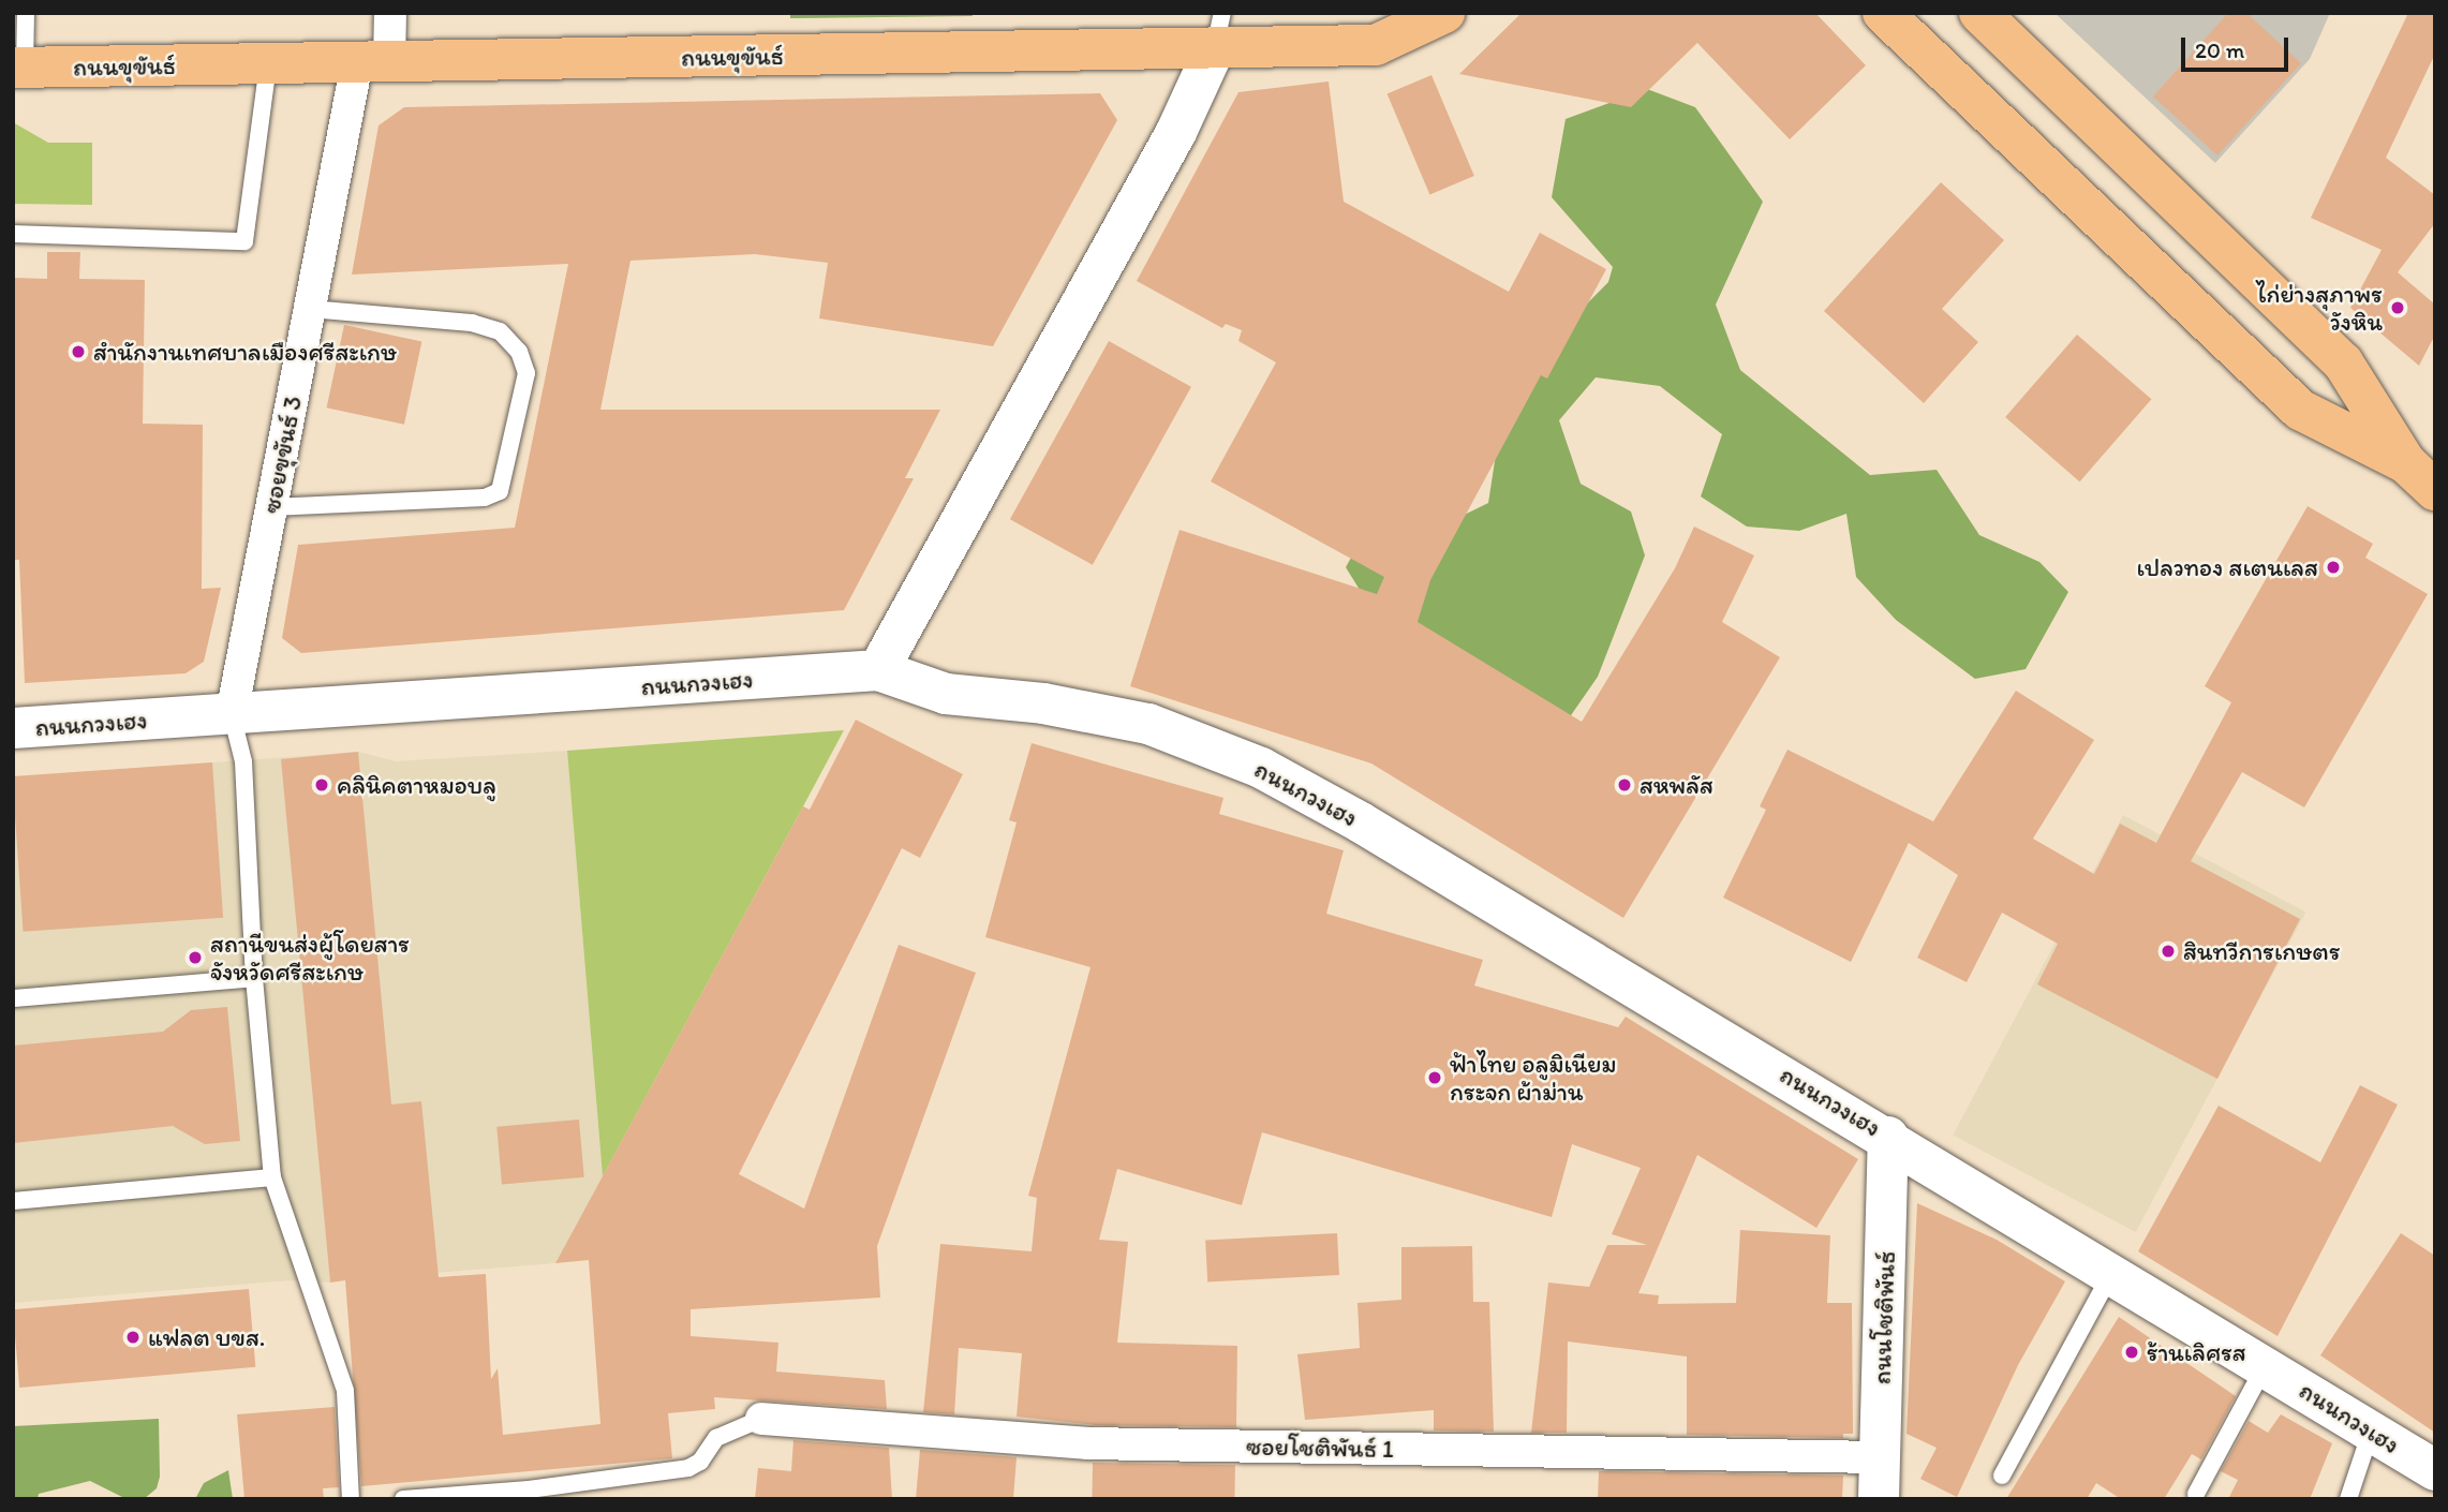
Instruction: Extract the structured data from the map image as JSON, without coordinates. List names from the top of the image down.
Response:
{
  "streets": {
    "main road": ["ถนนขุขันธ์"],
    "street": [
      "ซอยขุขันธ์ 3",
      "ถนนกวงเฮง",
      "ถนนโชติพันธ์",
      "ซอยโชติพันธ์ 1"
    ]
  },
  "crossings": [
    ["ถนนขุขันธ์", "ซอยขุขันธ์ 3"],
    ["ซอยขุขันธ์ 3", "ถนนกวงเฮง"],
    ["ถนนกวงเฮง", "ถนนโชติพันธ์"],
    ["ถนนโชติพันธ์", "ซอยโชติพันธ์ 1"]
  ],
  "places": [
    "ไก่ย่างสุภาพร วังหิน",
    "สำนักงานเทศบาลเมืองศรีสะเกษ",
    "เปลวทอง สเตนเลส",
    "คลินิคตาหมอบลู",
    "สหพลัส",
    "สินทวีการเกษตร",
    "สถานีขนส่งผู้โดยสาร จังหวัดศรีสะเกษ",
    "ฟ้าไทย อลูมิเนียม กระจก ผ้าม่าน",
    "แฟลต บขส.",
    "ร้านเลิศรส"
  ],
  "scale_bar": "20 m"
}
